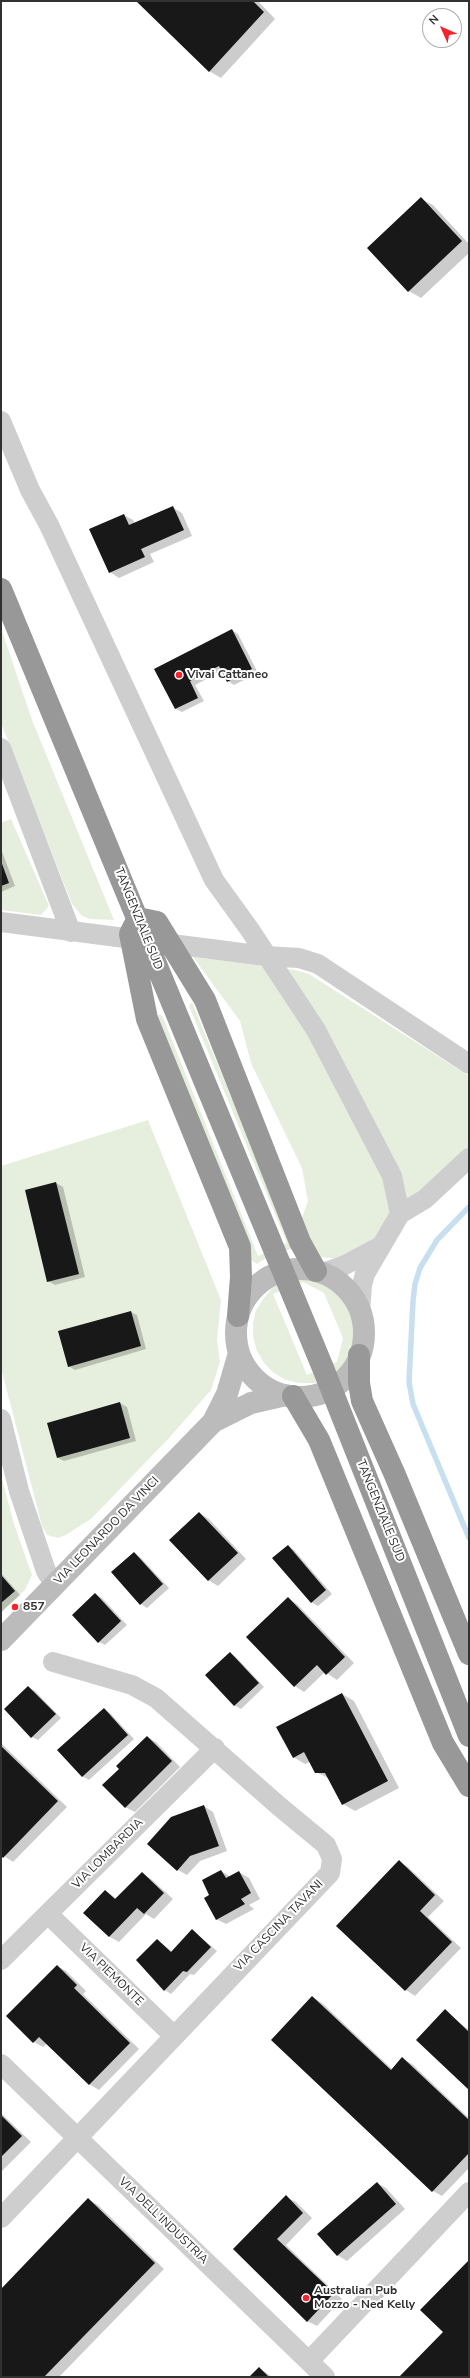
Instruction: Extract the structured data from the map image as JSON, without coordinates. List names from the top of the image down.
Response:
{
  "streets": {
    "highway": ["TANGENZIALE SUD"],
    "street": [
      "VIA LEONARDO DA VINCI",
      "VIA LOMBARDIA",
      "VIA CASCINA TAVANI",
      "VIA PIEMONTE",
      "VIA DELL'INDUSTRIA"
    ]
  },
  "crossings": [
    ["TANGENZIALE SUD", "VIA LEONARDO DA VINCI"],
    ["VIA LOMBARDIA", "VIA CASCINA TAVANI"],
    ["VIA LOMBARDIA", "VIA PIEMONTE"],
    ["VIA CASCINA TAVANI", "VIA PIEMONTE"],
    ["VIA CASCINA TAVANI", "VIA DELL'INDUSTRIA"]
  ],
  "places": ["Vivai Cattaneo", "857", "Australian Pub Mozzo - Ned Kelly"],
  "north": "top left"
}
